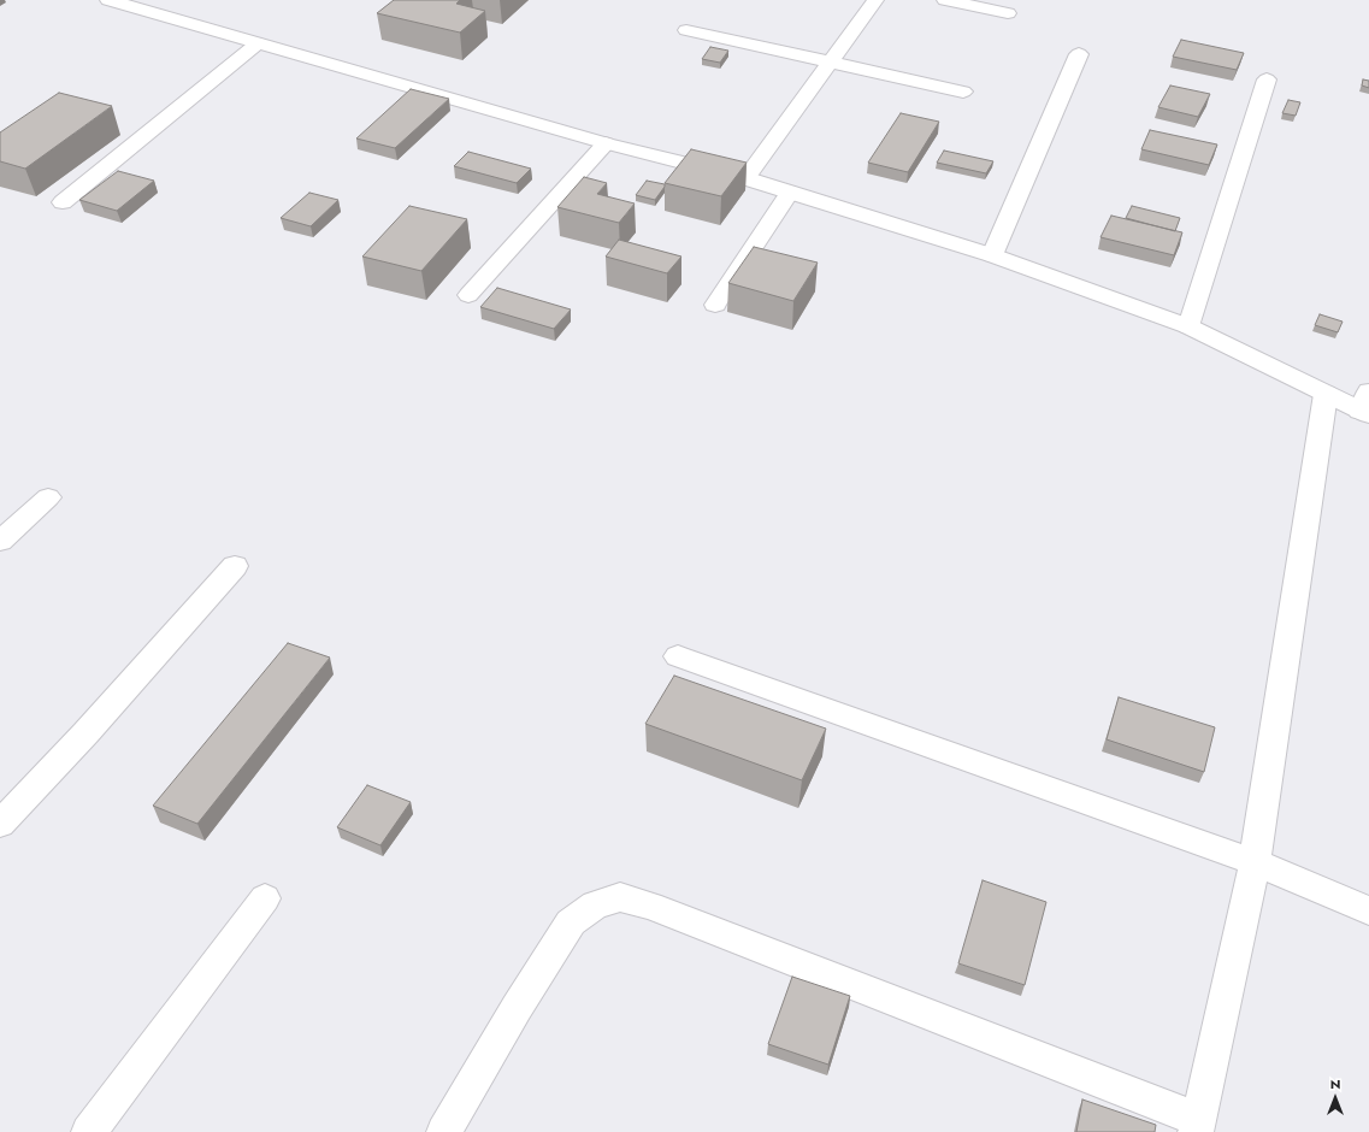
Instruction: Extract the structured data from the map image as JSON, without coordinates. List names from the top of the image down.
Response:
{
  "north": "top"
}
